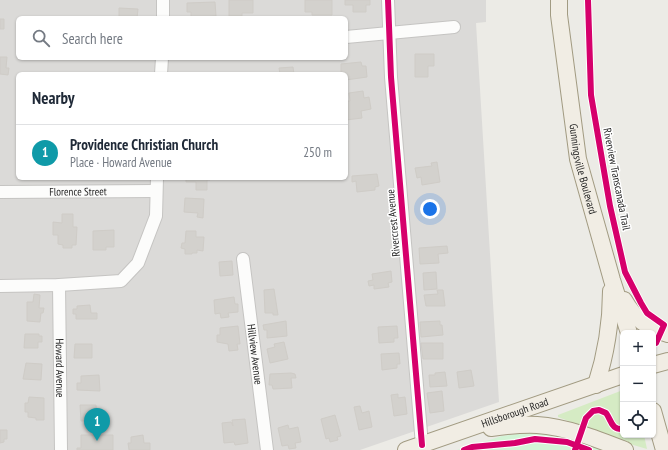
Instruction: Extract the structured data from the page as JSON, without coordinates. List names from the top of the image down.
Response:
{
  "streets": {
    "main road": ["Gunningsville Boulevard", "Hillsborough Road"],
    "street": [
      "Florence Street",
      "Rivercrest Avenue",
      "Hillview Avenue",
      "Howard Avenue"
    ],
    "cycle path": ["Riverview Transcanada Trail"]
  },
  "crossings": [
    ["Rivercrest Avenue", "Hillsborough Road"]
  ],
  "page": {
    "search": "Search here",
    "heading": "Nearby",
    "list": [
      {
        "mark": "1",
        "name": "Providence Christian Church",
        "note": "Place · Howard Avenue",
        "value": "250 m"
      }
    ],
    "map_buttons": ["+", "−"],
    "pins": "1"
  }
}
